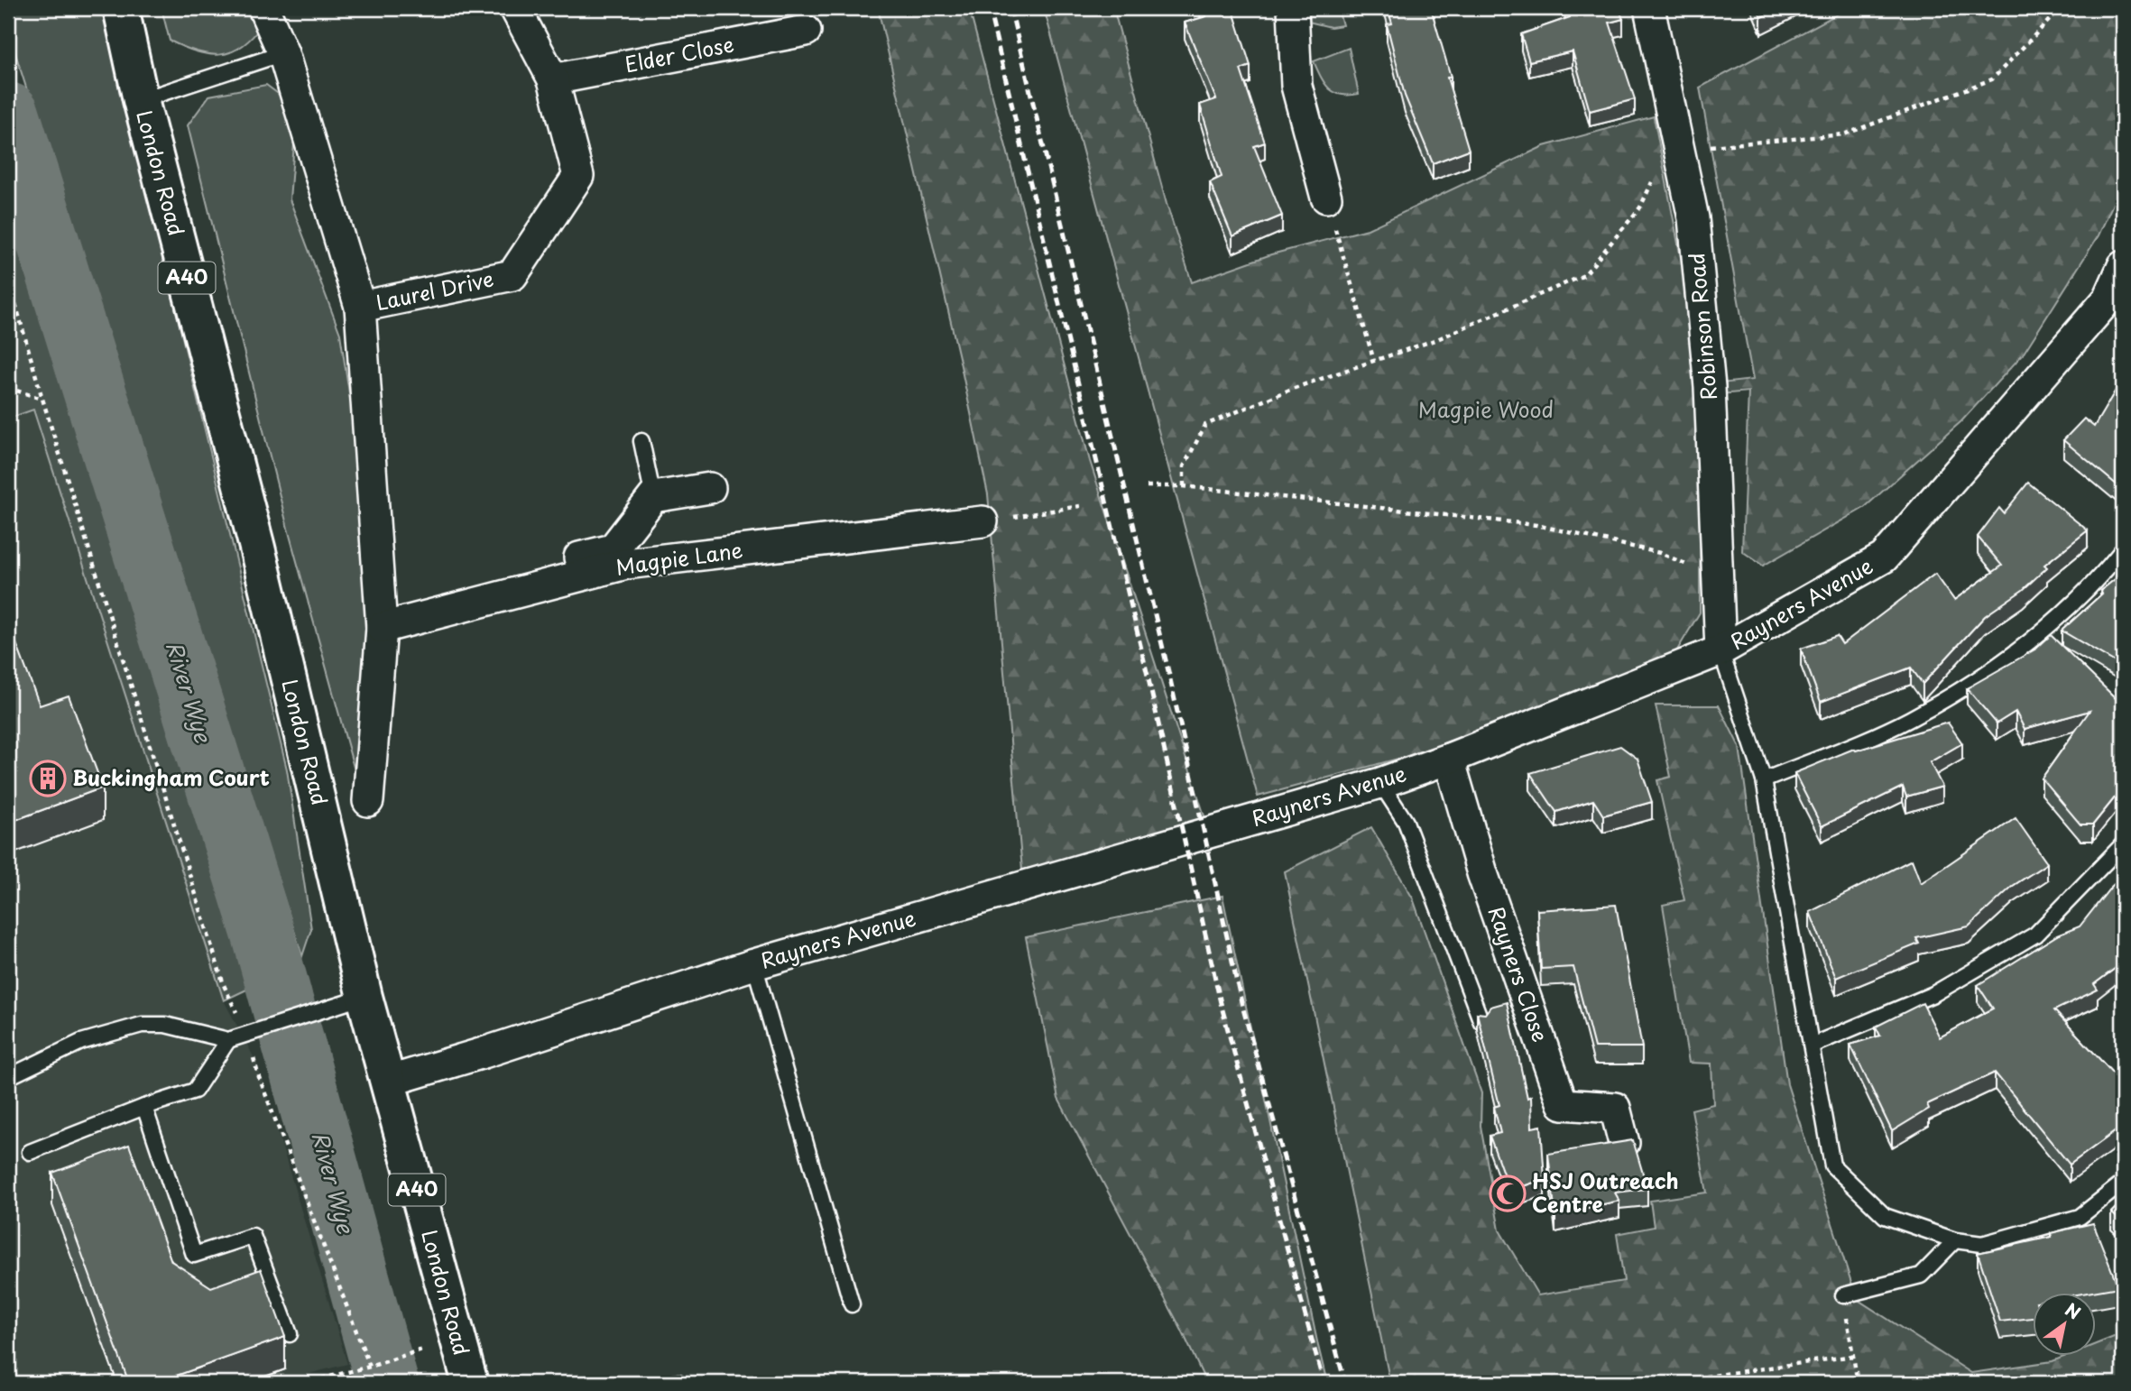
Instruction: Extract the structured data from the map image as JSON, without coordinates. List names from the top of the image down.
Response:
{
  "streets": {
    "main road": ["London Road", "A40"],
    "street": [
      "Elder Close",
      "Laurel Drive",
      "Robinson Road",
      "Magpie Lane",
      "Rayners Avenue",
      "Rayners Close"
    ]
  },
  "crossings": [
    ["Elder Close", "Laurel Drive"],
    ["London Road", "Rayners Avenue"],
    ["Robinson Road", "Rayners Avenue"],
    ["Rayners Avenue", "Rayners Close"]
  ],
  "water": ["River Wye"],
  "parks": ["Magpie Wood"],
  "places": {
    "building": ["Buckingham Court"],
    "mosque": ["HSJ Outreach Centre"]
  },
  "north": "top right"
}
